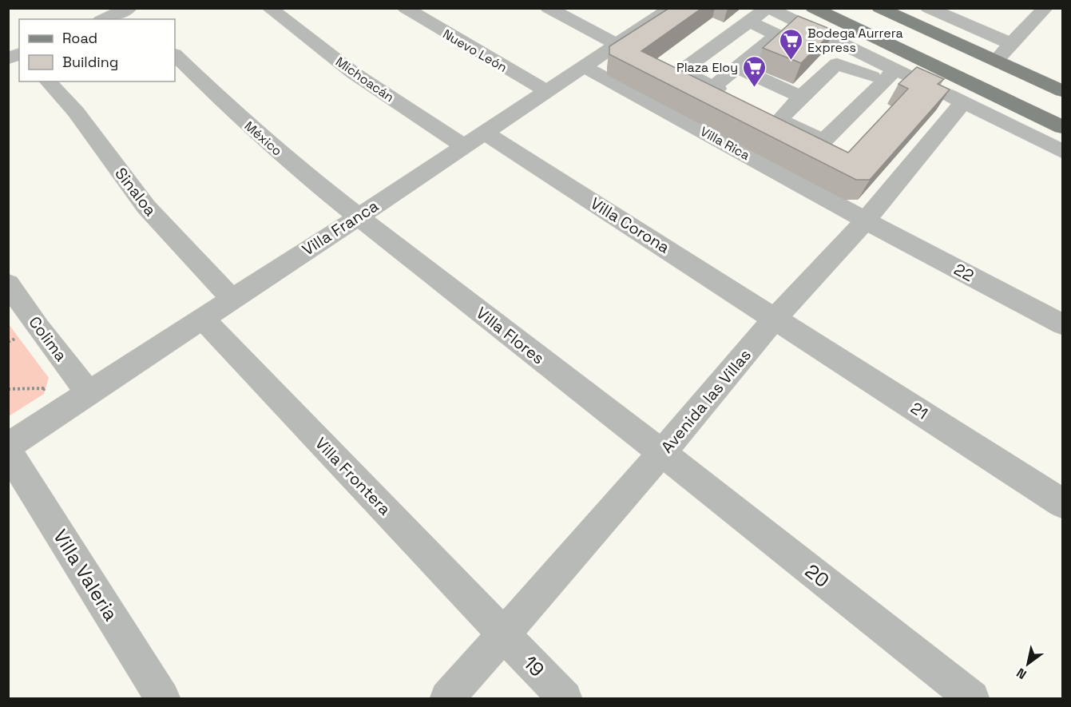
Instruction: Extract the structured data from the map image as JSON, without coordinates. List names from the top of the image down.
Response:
{
  "streets": {
    "street": [
      "Nuevo León",
      "Michoacán",
      "México",
      "Villa Rica",
      "Sinaloa",
      "Villa Corona",
      "Villa Franca",
      "22",
      "Villa Flores",
      "Colima",
      "Avenida las Villas",
      "21",
      "Villa Frontera",
      "Villa Valeria",
      "20",
      "19"
    ]
  },
  "crossings": [
    ["Nuevo León", "Villa Franca"],
    ["Michoacán", "Villa Franca"],
    ["México", "Villa Franca"],
    ["México", "Villa Flores"],
    ["Villa Rica", "Villa Franca"],
    ["Villa Rica", "22"],
    ["Villa Rica", "Avenida las Villas"],
    ["Sinaloa", "Villa Franca"],
    ["Villa Corona", "Villa Franca"],
    ["Villa Corona", "Avenida las Villas"],
    ["Villa Corona", "21"],
    ["Villa Franca", "Villa Flores"],
    ["Villa Franca", "Colima"],
    ["Villa Franca", "Villa Frontera"],
    ["22", "Avenida las Villas"],
    ["Villa Flores", "Avenida las Villas"],
    ["Villa Flores", "20"],
    ["Avenida las Villas", "21"],
    ["Avenida las Villas", "Villa Frontera"],
    ["Avenida las Villas", "20"],
    ["Avenida las Villas", "19"],
    ["Villa Frontera", "19"]
  ],
  "places": {
    "supermarket": ["Bodega Aurrera Express", "Plaza Eloy"]
  },
  "legend": ["Road", "Building"],
  "north": "bottom left"
}
